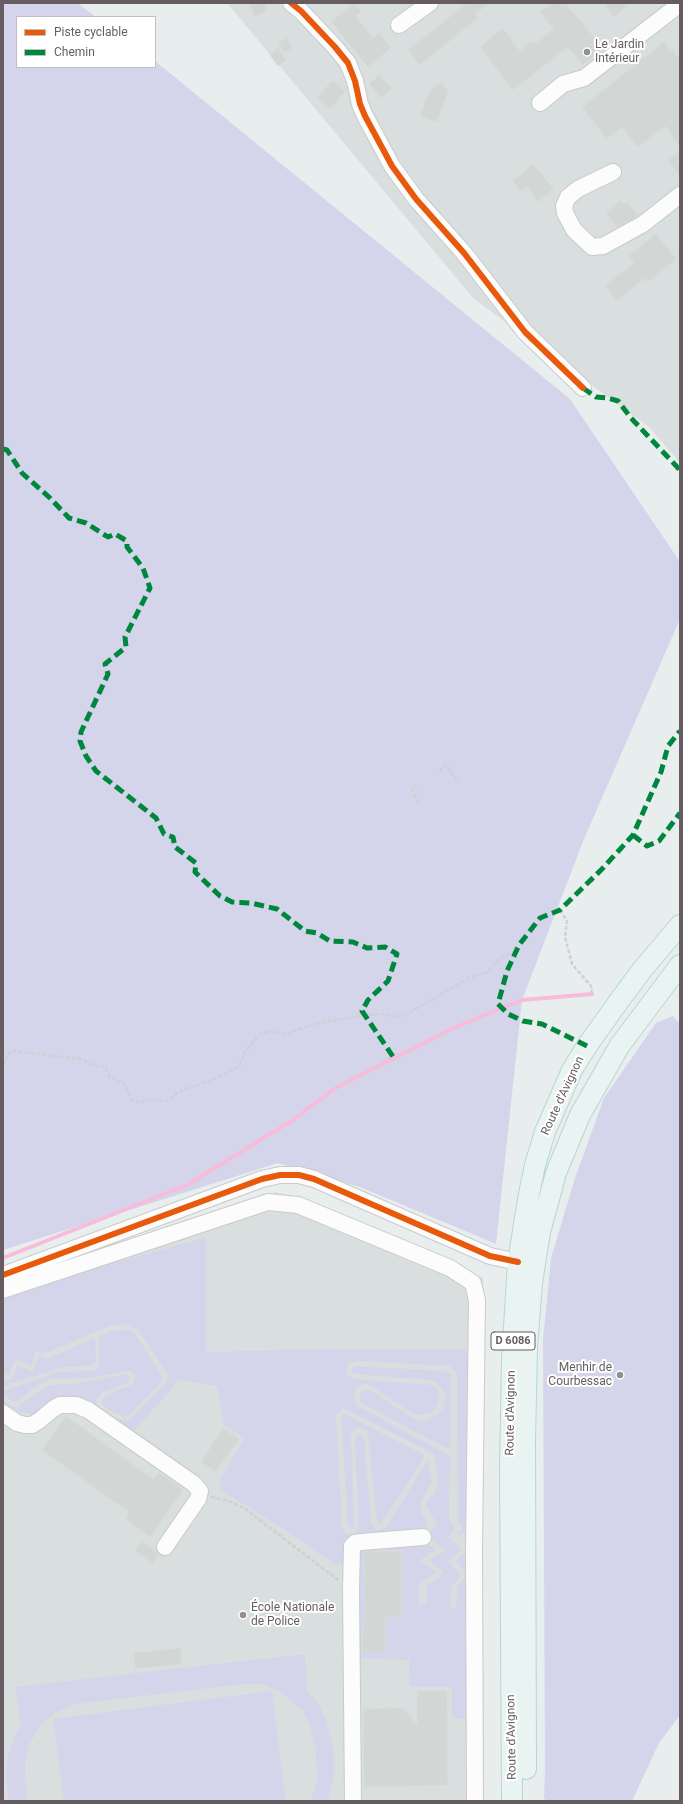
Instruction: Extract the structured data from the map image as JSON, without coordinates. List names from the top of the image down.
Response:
{
  "streets": {
    "main road": ["Route d'Avignon", "D 6086"]
  },
  "places": ["Le Jardin Intérieur", "Menhir de Courbessac", "École Nationale de Police"],
  "legend": ["Piste cyclable", "Chemin"]
}
